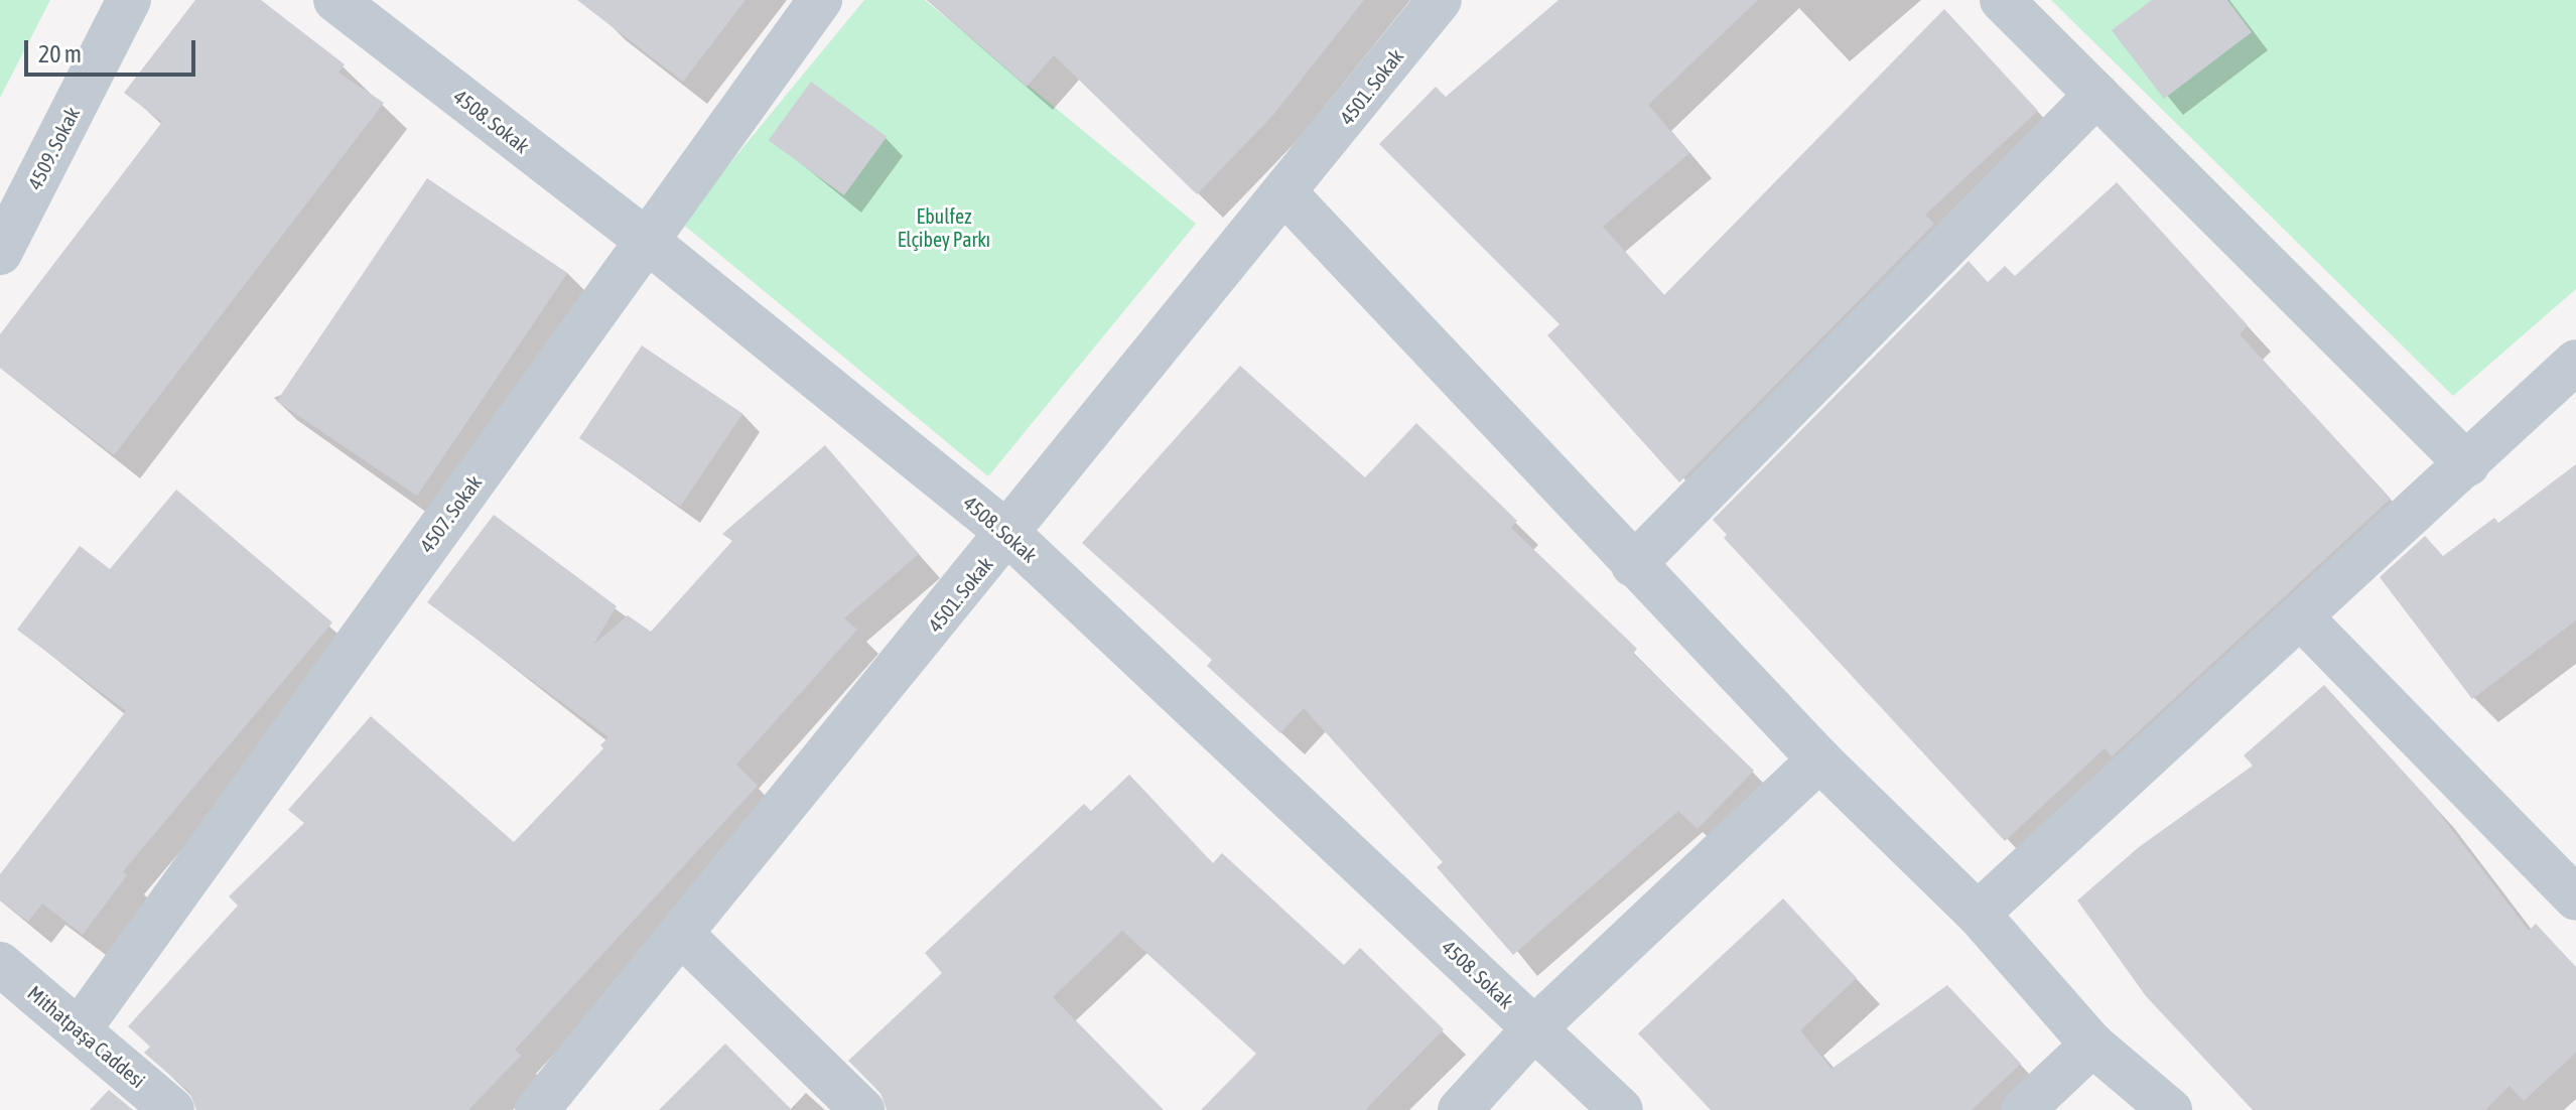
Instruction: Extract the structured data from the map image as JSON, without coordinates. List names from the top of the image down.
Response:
{
  "streets": {
    "street": [
      "4501. Sokak",
      "4508. Sokak",
      "4509. Sokak",
      "4507. Sokak",
      "Mithatpaşa Caddesi"
    ]
  },
  "crossings": [
    ["4501. Sokak", "4508. Sokak"],
    ["4508. Sokak", "4507. Sokak"],
    ["4507. Sokak", "Mithatpaşa Caddesi"]
  ],
  "parks": ["Ebulfez Elçibey Parkı"],
  "scale_bar": "20 m"
}
